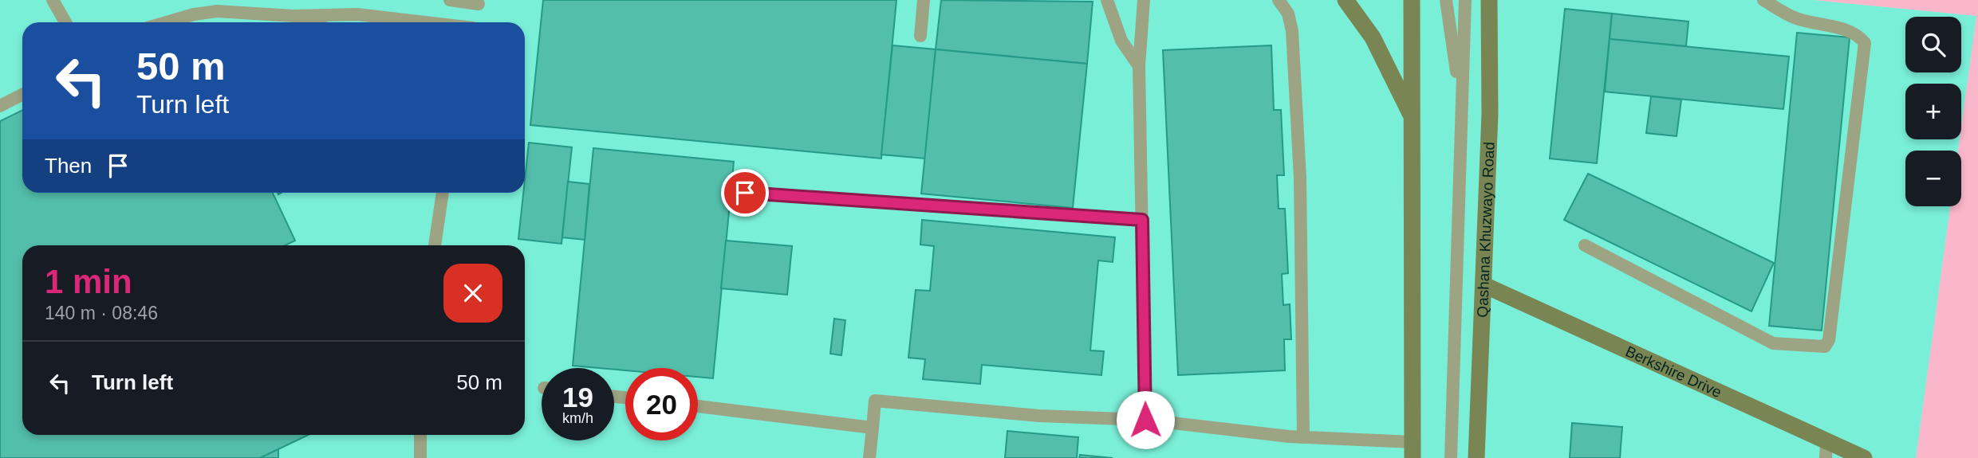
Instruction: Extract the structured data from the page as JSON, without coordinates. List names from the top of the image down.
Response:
{
  "streets": {
    "main road": ["Qashana Khuzwayo Road", "Berkshire Drive"]
  },
  "crossings": [
    ["Qashana Khuzwayo Road", "Berkshire Drive"]
  ],
  "page": {
    "map_buttons": ["+", "−"],
    "turn": ["50 m", "Turn left"],
    "then": "Then",
    "heading": ["1 min", "140 m · 08:46"],
    "list": [
      {
        "name": "Turn left",
        "value": "50 m"
      }
    ],
    "speed": "19 km/h",
    "limit": "20"
  }
}
